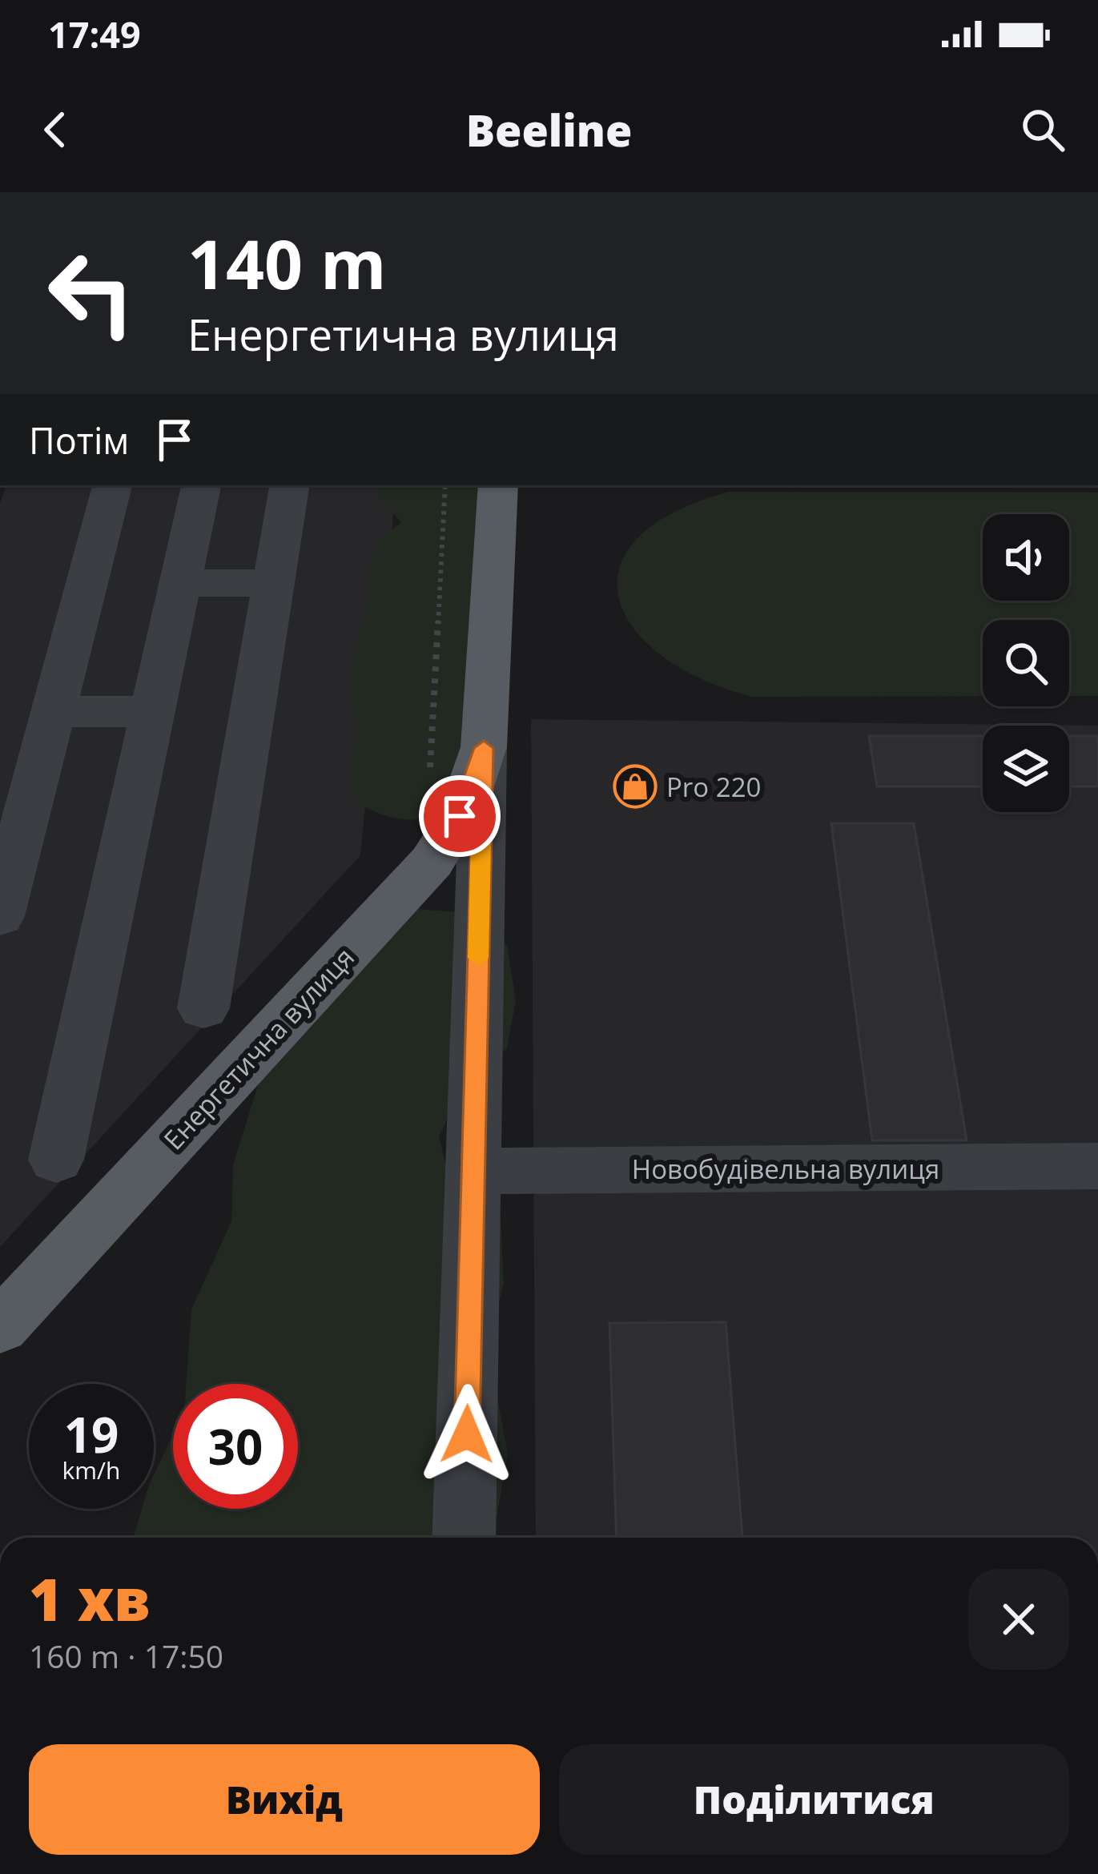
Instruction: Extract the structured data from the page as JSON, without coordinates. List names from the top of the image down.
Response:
{
  "streets": {
    "main road": ["Енергетична вулиця"],
    "street": ["Новобудівельна вулиця"]
  },
  "crossings": [
    ["Енергетична вулиця", "Новобудівельна вулиця"]
  ],
  "places": {
    "shop": ["Pro 220"]
  },
  "page": {
    "status": "17:49",
    "header": "Beeline",
    "turn": ["140 m", "Енергетична вулиця"],
    "then": "Потім",
    "speed": "19 km/h",
    "limit": "30",
    "heading": ["1 хв", "160 m · 17:50"],
    "buttons": ["Вихід", "Поділитися"]
  }
}
